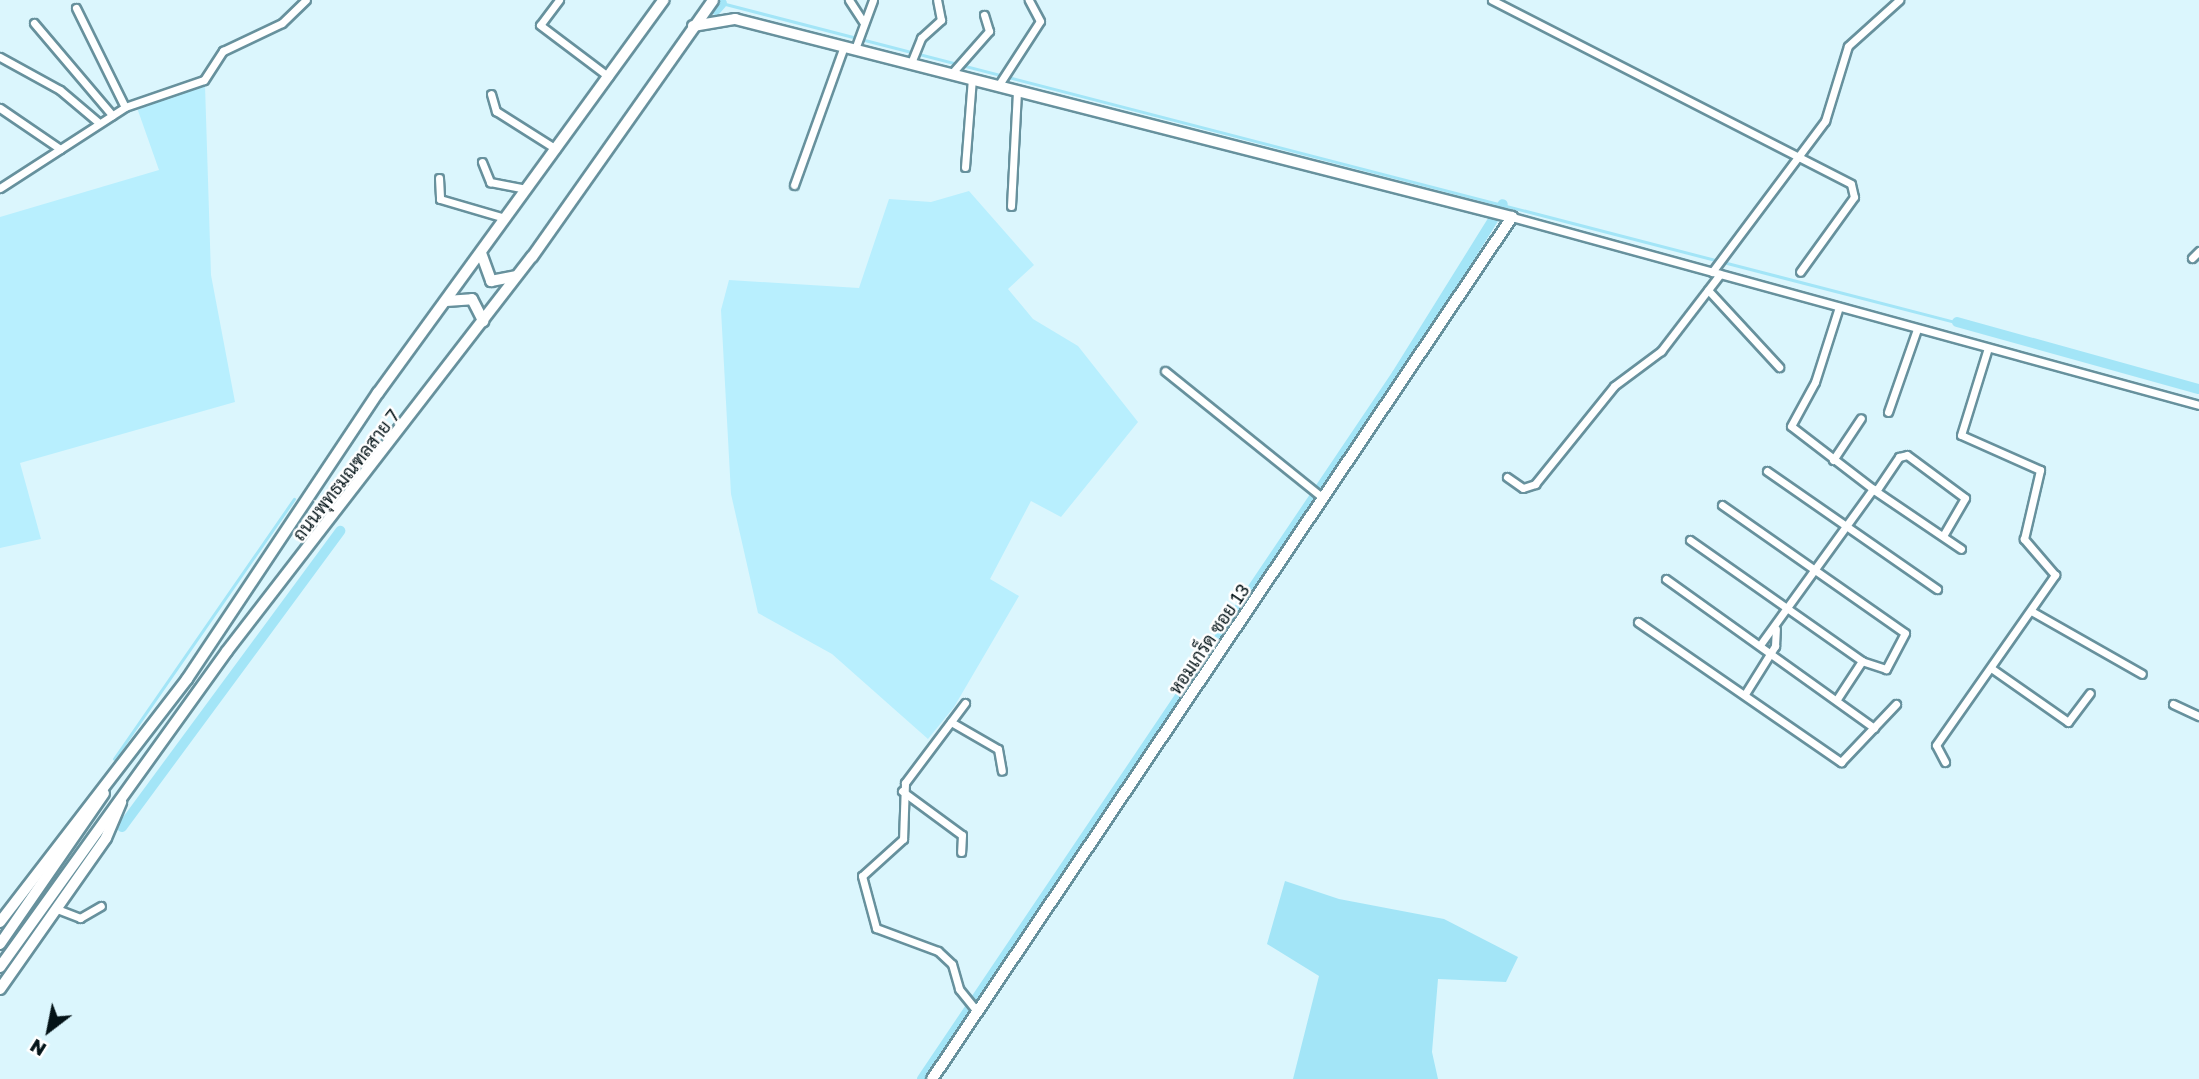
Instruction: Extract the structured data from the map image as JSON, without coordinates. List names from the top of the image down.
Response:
{
  "streets": {
    "main road": ["ถนนพุทธมณฑลสาย 7", "หอมเกร็ด ซอย 13"]
  },
  "north": "bottom left"
}
